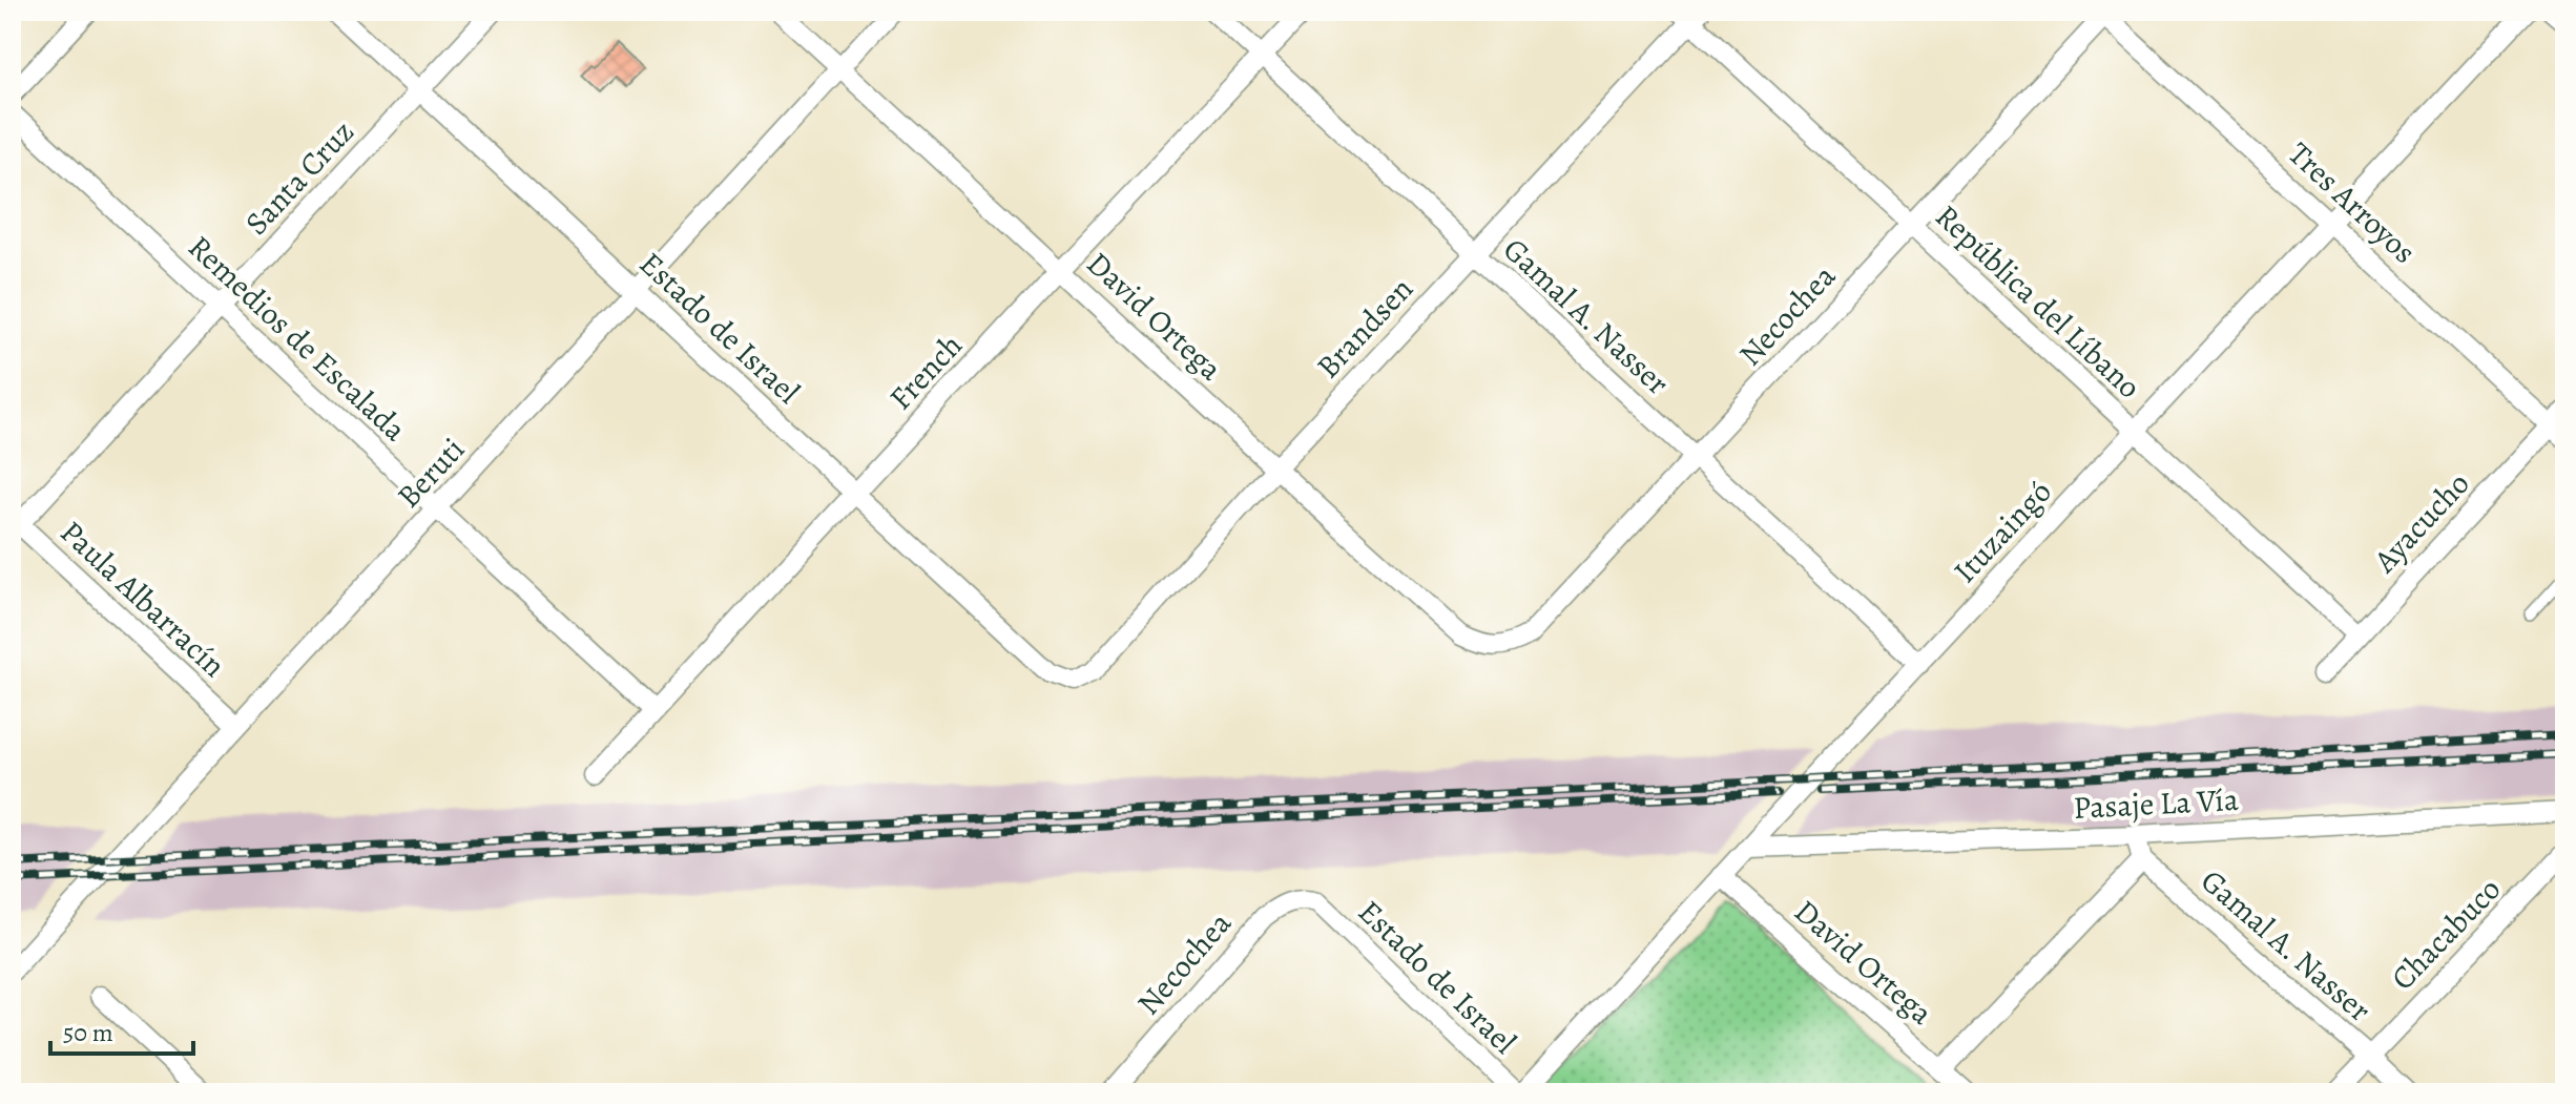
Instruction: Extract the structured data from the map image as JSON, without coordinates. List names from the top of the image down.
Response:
{
  "streets": {
    "street": [
      "Santa Cruz",
      "Tres Arroyos",
      "República del Líbano",
      "Necochea",
      "David Ortega",
      "Gamal A. Nasser",
      "Estado de Israel",
      "Brandsen",
      "Remedios de Escalada",
      "French",
      "Beruti",
      "Ayacucho",
      "Ituzaingó",
      "Paula Albarracín",
      "Pasaje La Vía",
      "Chacabuco"
    ]
  },
  "crossings": [
    ["Santa Cruz", "Estado de Israel"],
    ["Santa Cruz", "Remedios de Escalada"],
    ["Santa Cruz", "Paula Albarracín"],
    ["Tres Arroyos", "Necochea"],
    ["Tres Arroyos", "Ayacucho"],
    ["Tres Arroyos", "Ituzaingó"],
    ["República del Líbano", "Necochea"],
    ["República del Líbano", "Brandsen"],
    ["República del Líbano", "Ayacucho"],
    ["República del Líbano", "Ituzaingó"],
    ["Necochea", "David Ortega"],
    ["Necochea", "Gamal A. Nasser"],
    ["Necochea", "Estado de Israel"],
    ["David Ortega", "Brandsen"],
    ["David Ortega", "French"],
    ["David Ortega", "Beruti"],
    ["David Ortega", "Ituzaingó"],
    ["Gamal A. Nasser", "Brandsen"],
    ["Gamal A. Nasser", "French"],
    ["Gamal A. Nasser", "Ituzaingó"],
    ["Gamal A. Nasser", "Chacabuco"],
    ["Estado de Israel", "Brandsen"],
    ["Estado de Israel", "French"],
    ["Estado de Israel", "Beruti"],
    ["Estado de Israel", "Ituzaingó"],
    ["Remedios de Escalada", "French"],
    ["Remedios de Escalada", "Beruti"],
    ["Beruti", "Paula Albarracín"],
    ["Ituzaingó", "Pasaje La Vía"]
  ],
  "scale_bar": "50 m"
}
